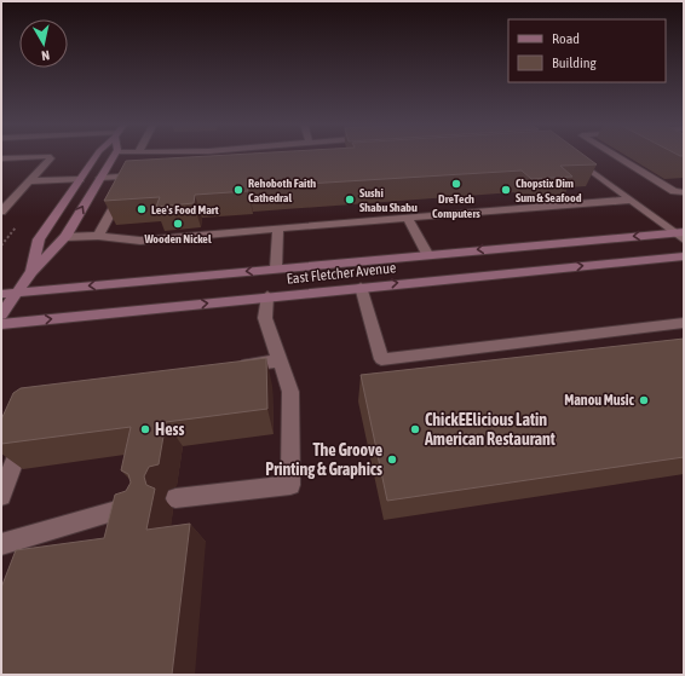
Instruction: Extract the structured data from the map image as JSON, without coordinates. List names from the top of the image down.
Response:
{
  "streets": {
    "main road": ["East Fletcher Avenue"]
  },
  "places": [
    "DreTech Computers",
    "Rehoboth Faith Cathedral",
    "Chopstix Dim Sum & Seafood",
    "Sushi Shabu Shabu",
    "Lee's Food Mart",
    "Wooden Nickel",
    "Manou Music",
    "Hess",
    "ChickEElicious Latin American Restaurant",
    "The Groove Printing & Graphics"
  ],
  "legend": ["Road", "Building"],
  "north": "bottom"
}
